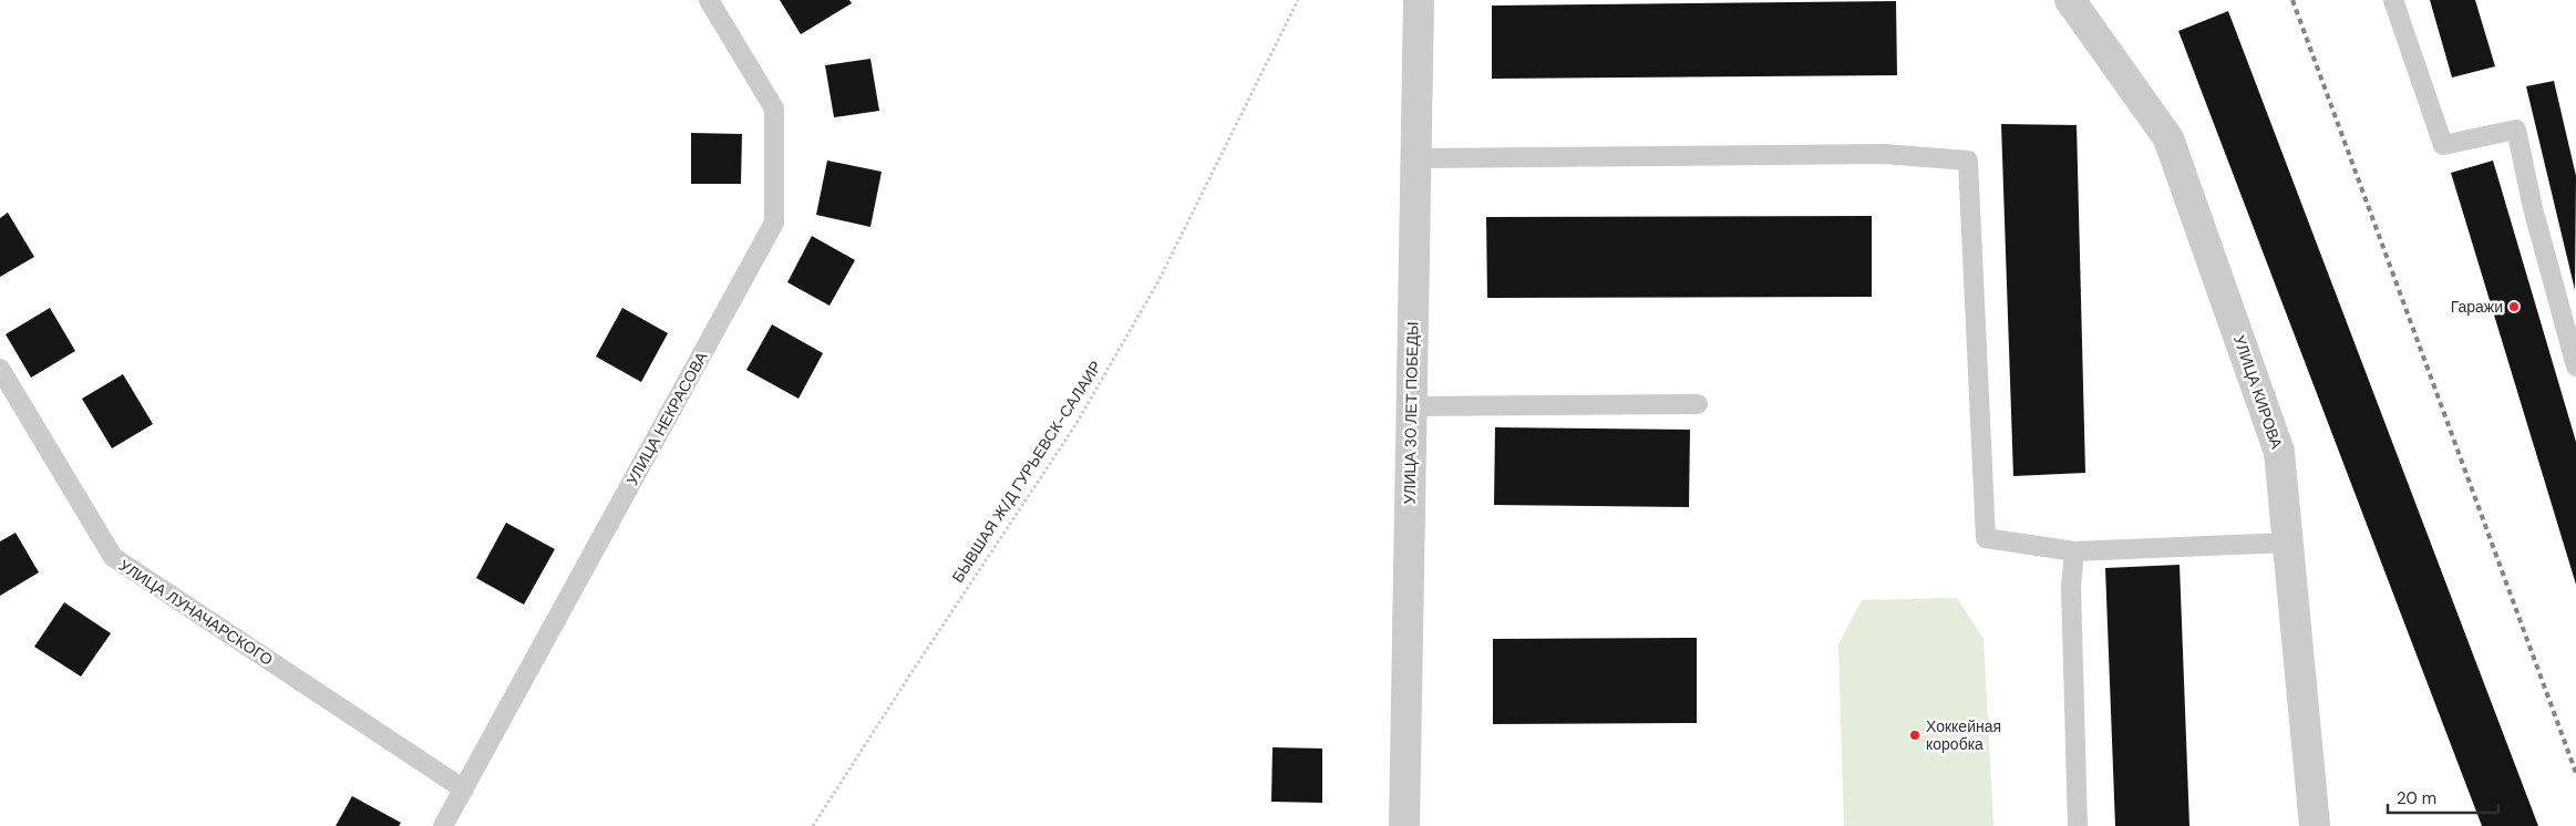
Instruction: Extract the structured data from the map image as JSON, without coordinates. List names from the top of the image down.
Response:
{
  "streets": {
    "street": ["УЛИЦА КИРОВА", "УЛИЦА 30 ЛЕТ ПОБЕДЫ"],
    "lane": ["УЛИЦА НЕКРАСОВА", "УЛИЦА ЛУНАЧАРСКОГО"],
    "path": ["БЫВШАЯ Ж/Д ГУРЬЕВСК-САЛАИР"]
  },
  "crossings": [
    ["УЛИЦА НЕКРАСОВА", "УЛИЦА ЛУНАЧАРСКОГО"]
  ],
  "places": ["Гаражи", "Хоккейная коробка"],
  "scale_bar": "20 m"
}
